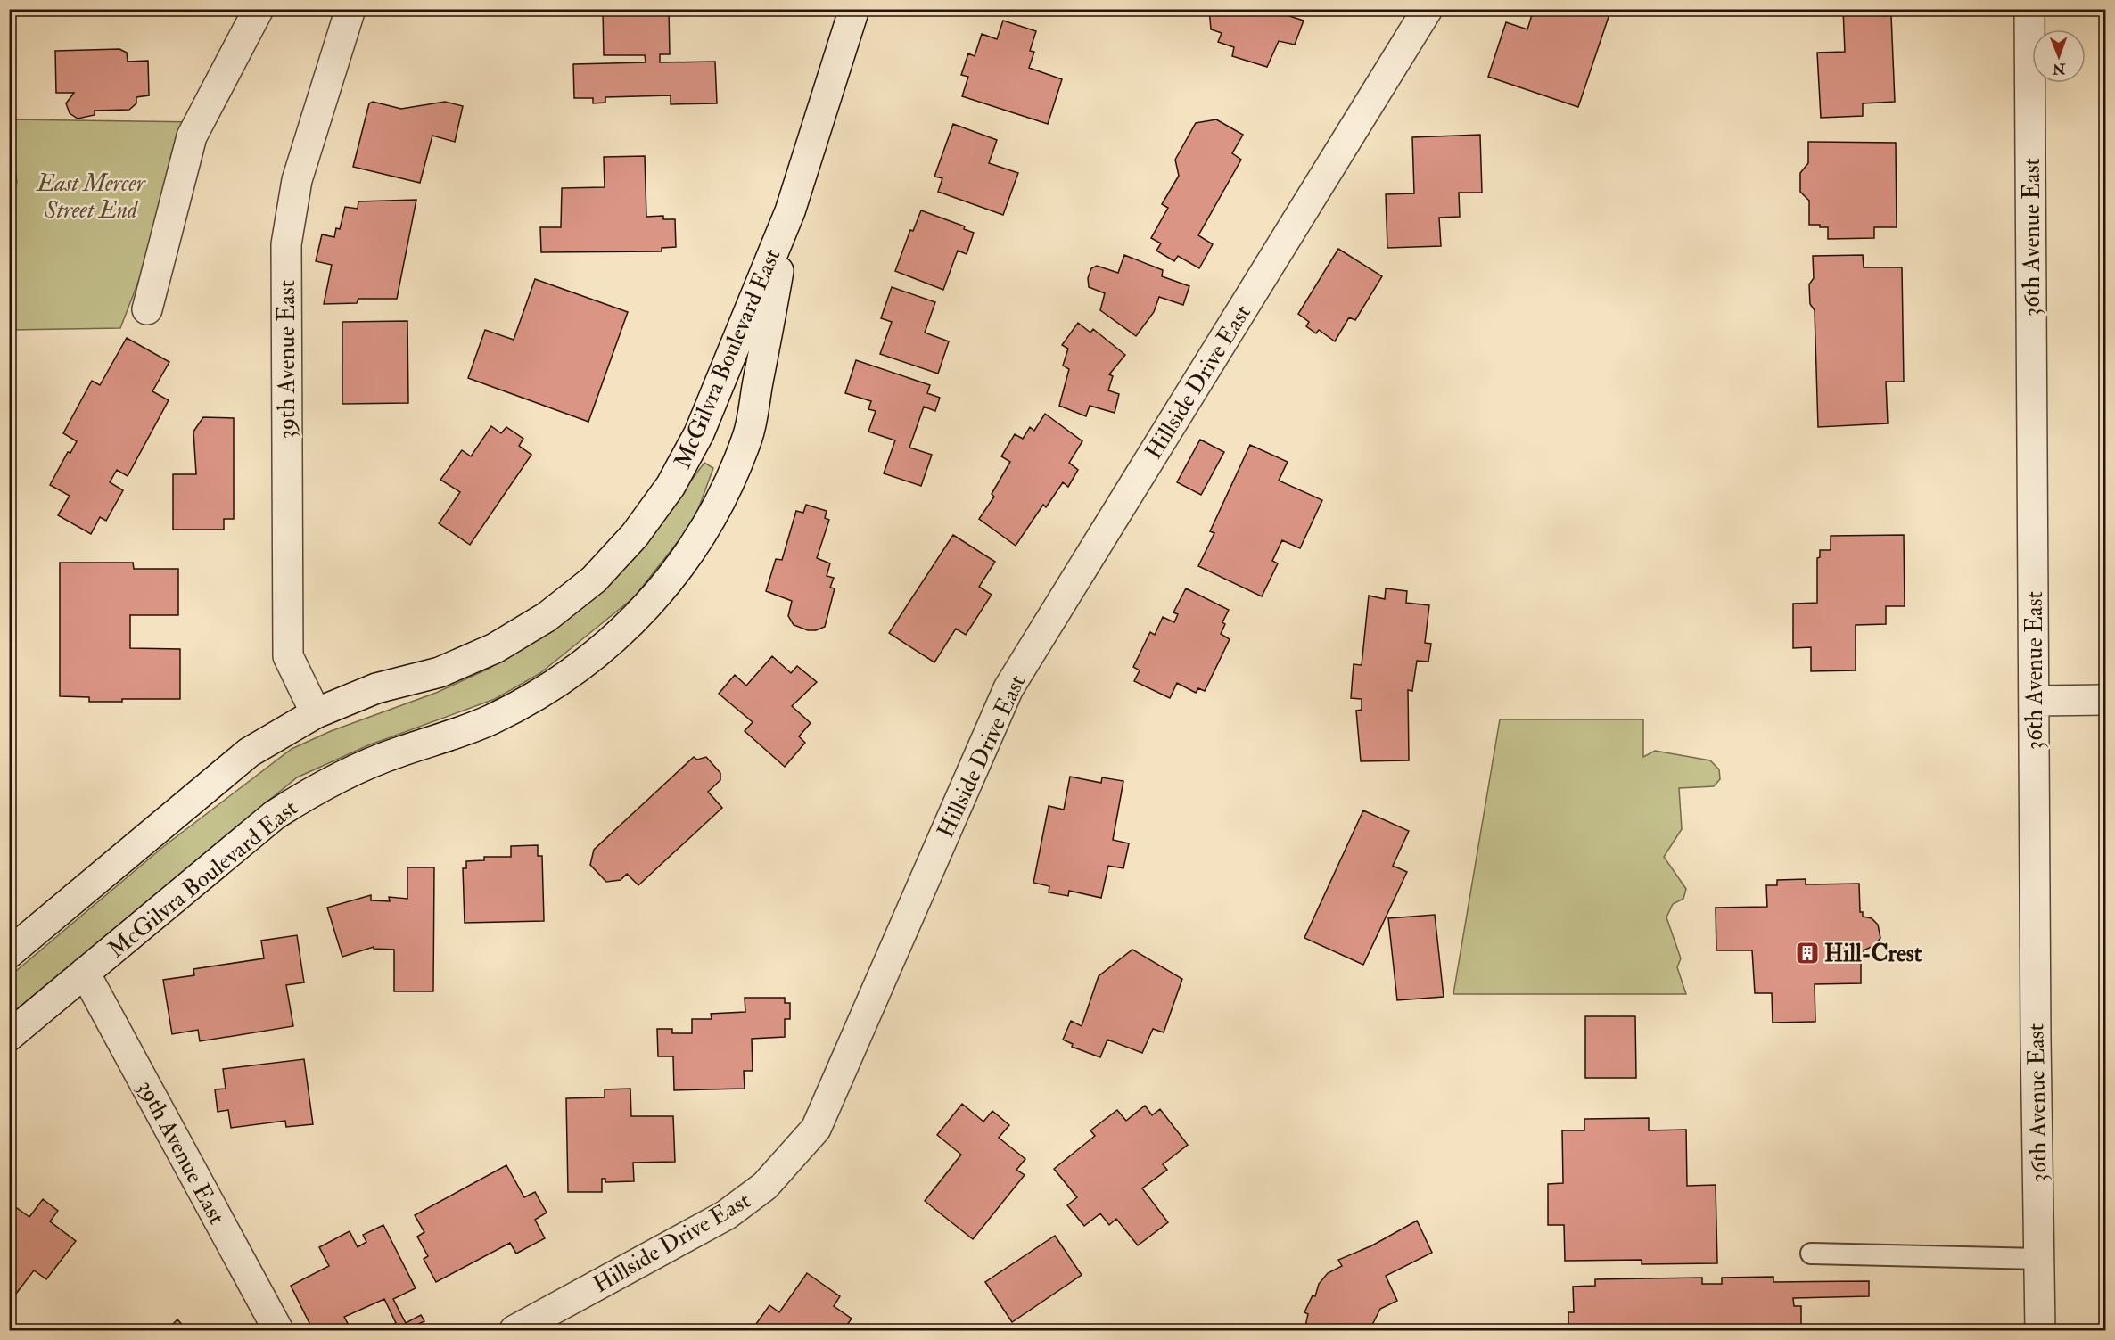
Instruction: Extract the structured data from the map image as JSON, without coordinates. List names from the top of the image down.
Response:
{
  "streets": {
    "street": [
      "36th Avenue East",
      "McGilvra Boulevard East",
      "39th Avenue East",
      "Hillside Drive East"
    ]
  },
  "crossings": [
    ["McGilvra Boulevard East", "39th Avenue East"]
  ],
  "parks": ["East Mercer Street End"],
  "places": {
    "building": ["Hill-Crest"]
  },
  "north": "bottom"
}
